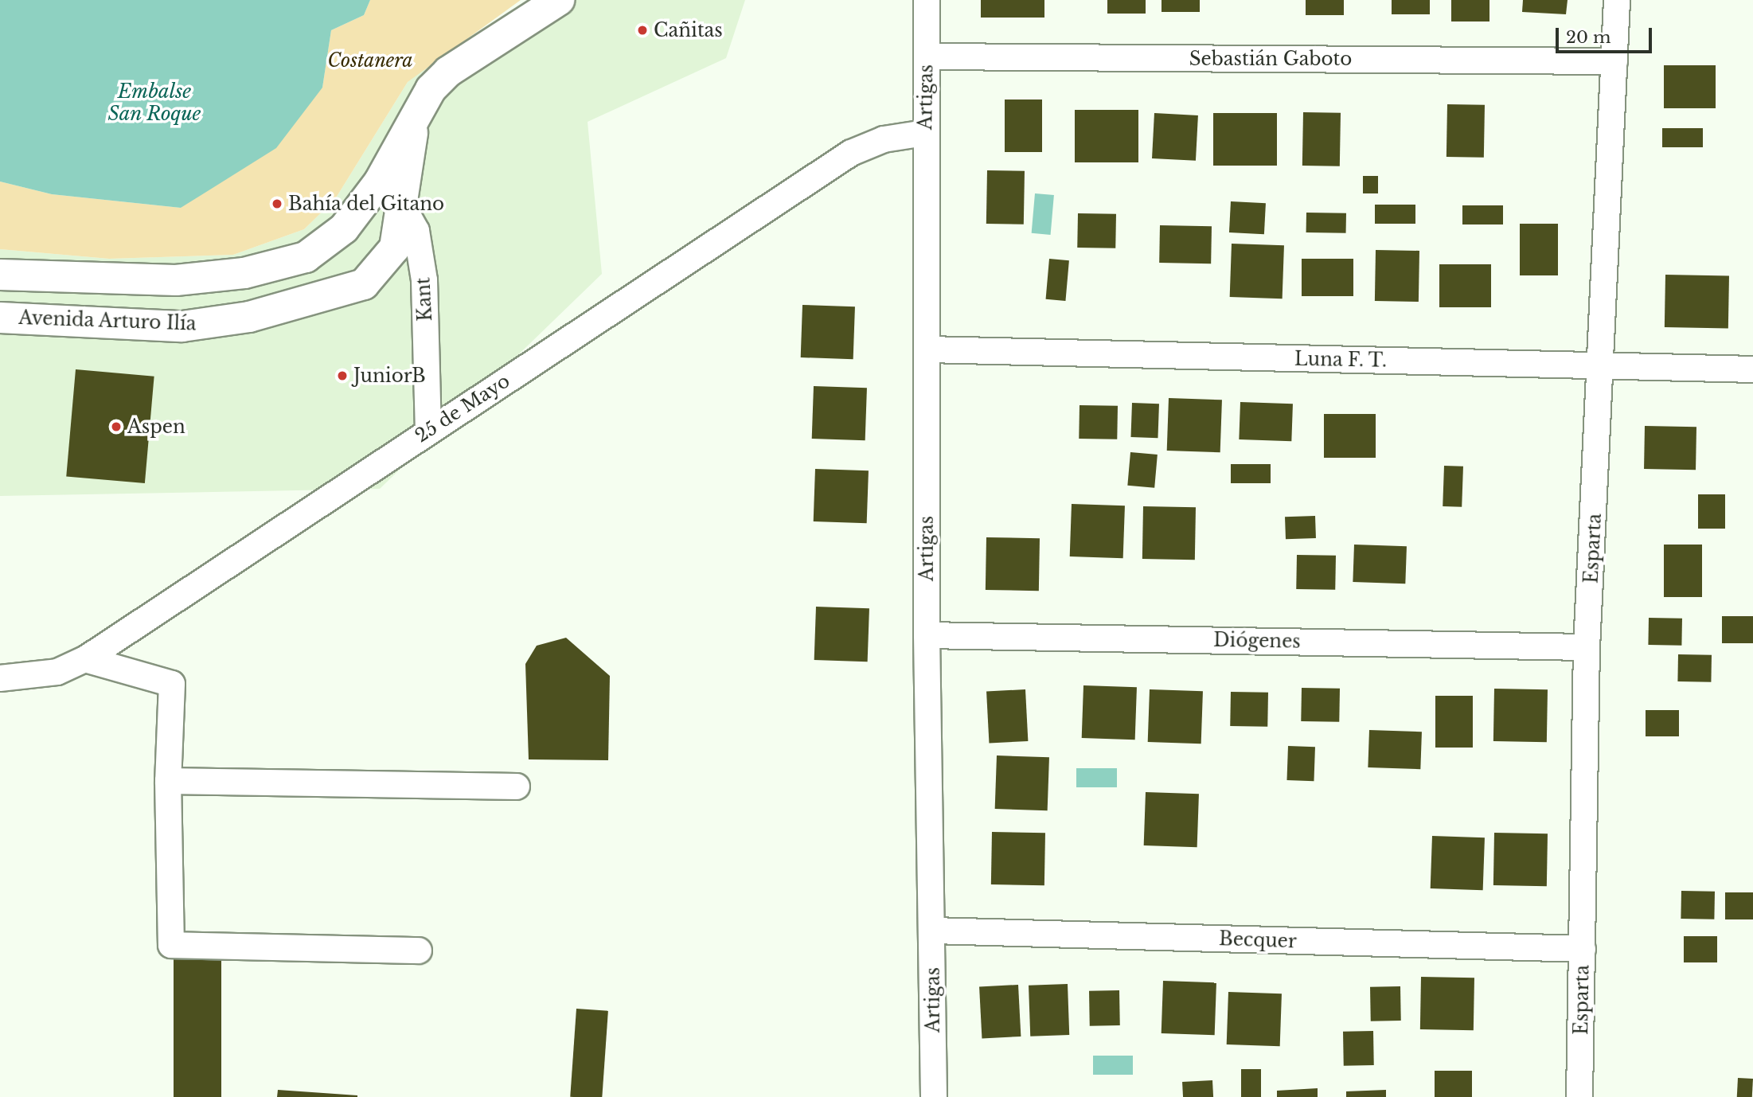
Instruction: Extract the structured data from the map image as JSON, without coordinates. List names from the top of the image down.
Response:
{
  "streets": {
    "main road": ["Avenida Arturo Ilía"],
    "street": [
      "Sebastián Gaboto",
      "Artigas",
      "Kant",
      "Luna F. T.",
      "25 de Mayo",
      "Esparta",
      "Diógenes",
      "Becquer"
    ]
  },
  "crossings": [
    ["Sebastián Gaboto", "Artigas"],
    ["Sebastián Gaboto", "Esparta"],
    ["Artigas", "Luna F. T."],
    ["Artigas", "25 de Mayo"],
    ["Artigas", "Diógenes"],
    ["Artigas", "Becquer"],
    ["Kant", "Avenida Arturo Ilía"],
    ["Kant", "25 de Mayo"],
    ["Luna F. T.", "Esparta"],
    ["Esparta", "Diógenes"],
    ["Esparta", "Becquer"]
  ],
  "water": ["Embalse San Roque"],
  "parks": ["Costanera"],
  "places": [
    "Cañitas",
    "Bahía del Gitano",
    "JuniorB",
    "Aspen"
  ],
  "scale_bar": "20 m"
}
